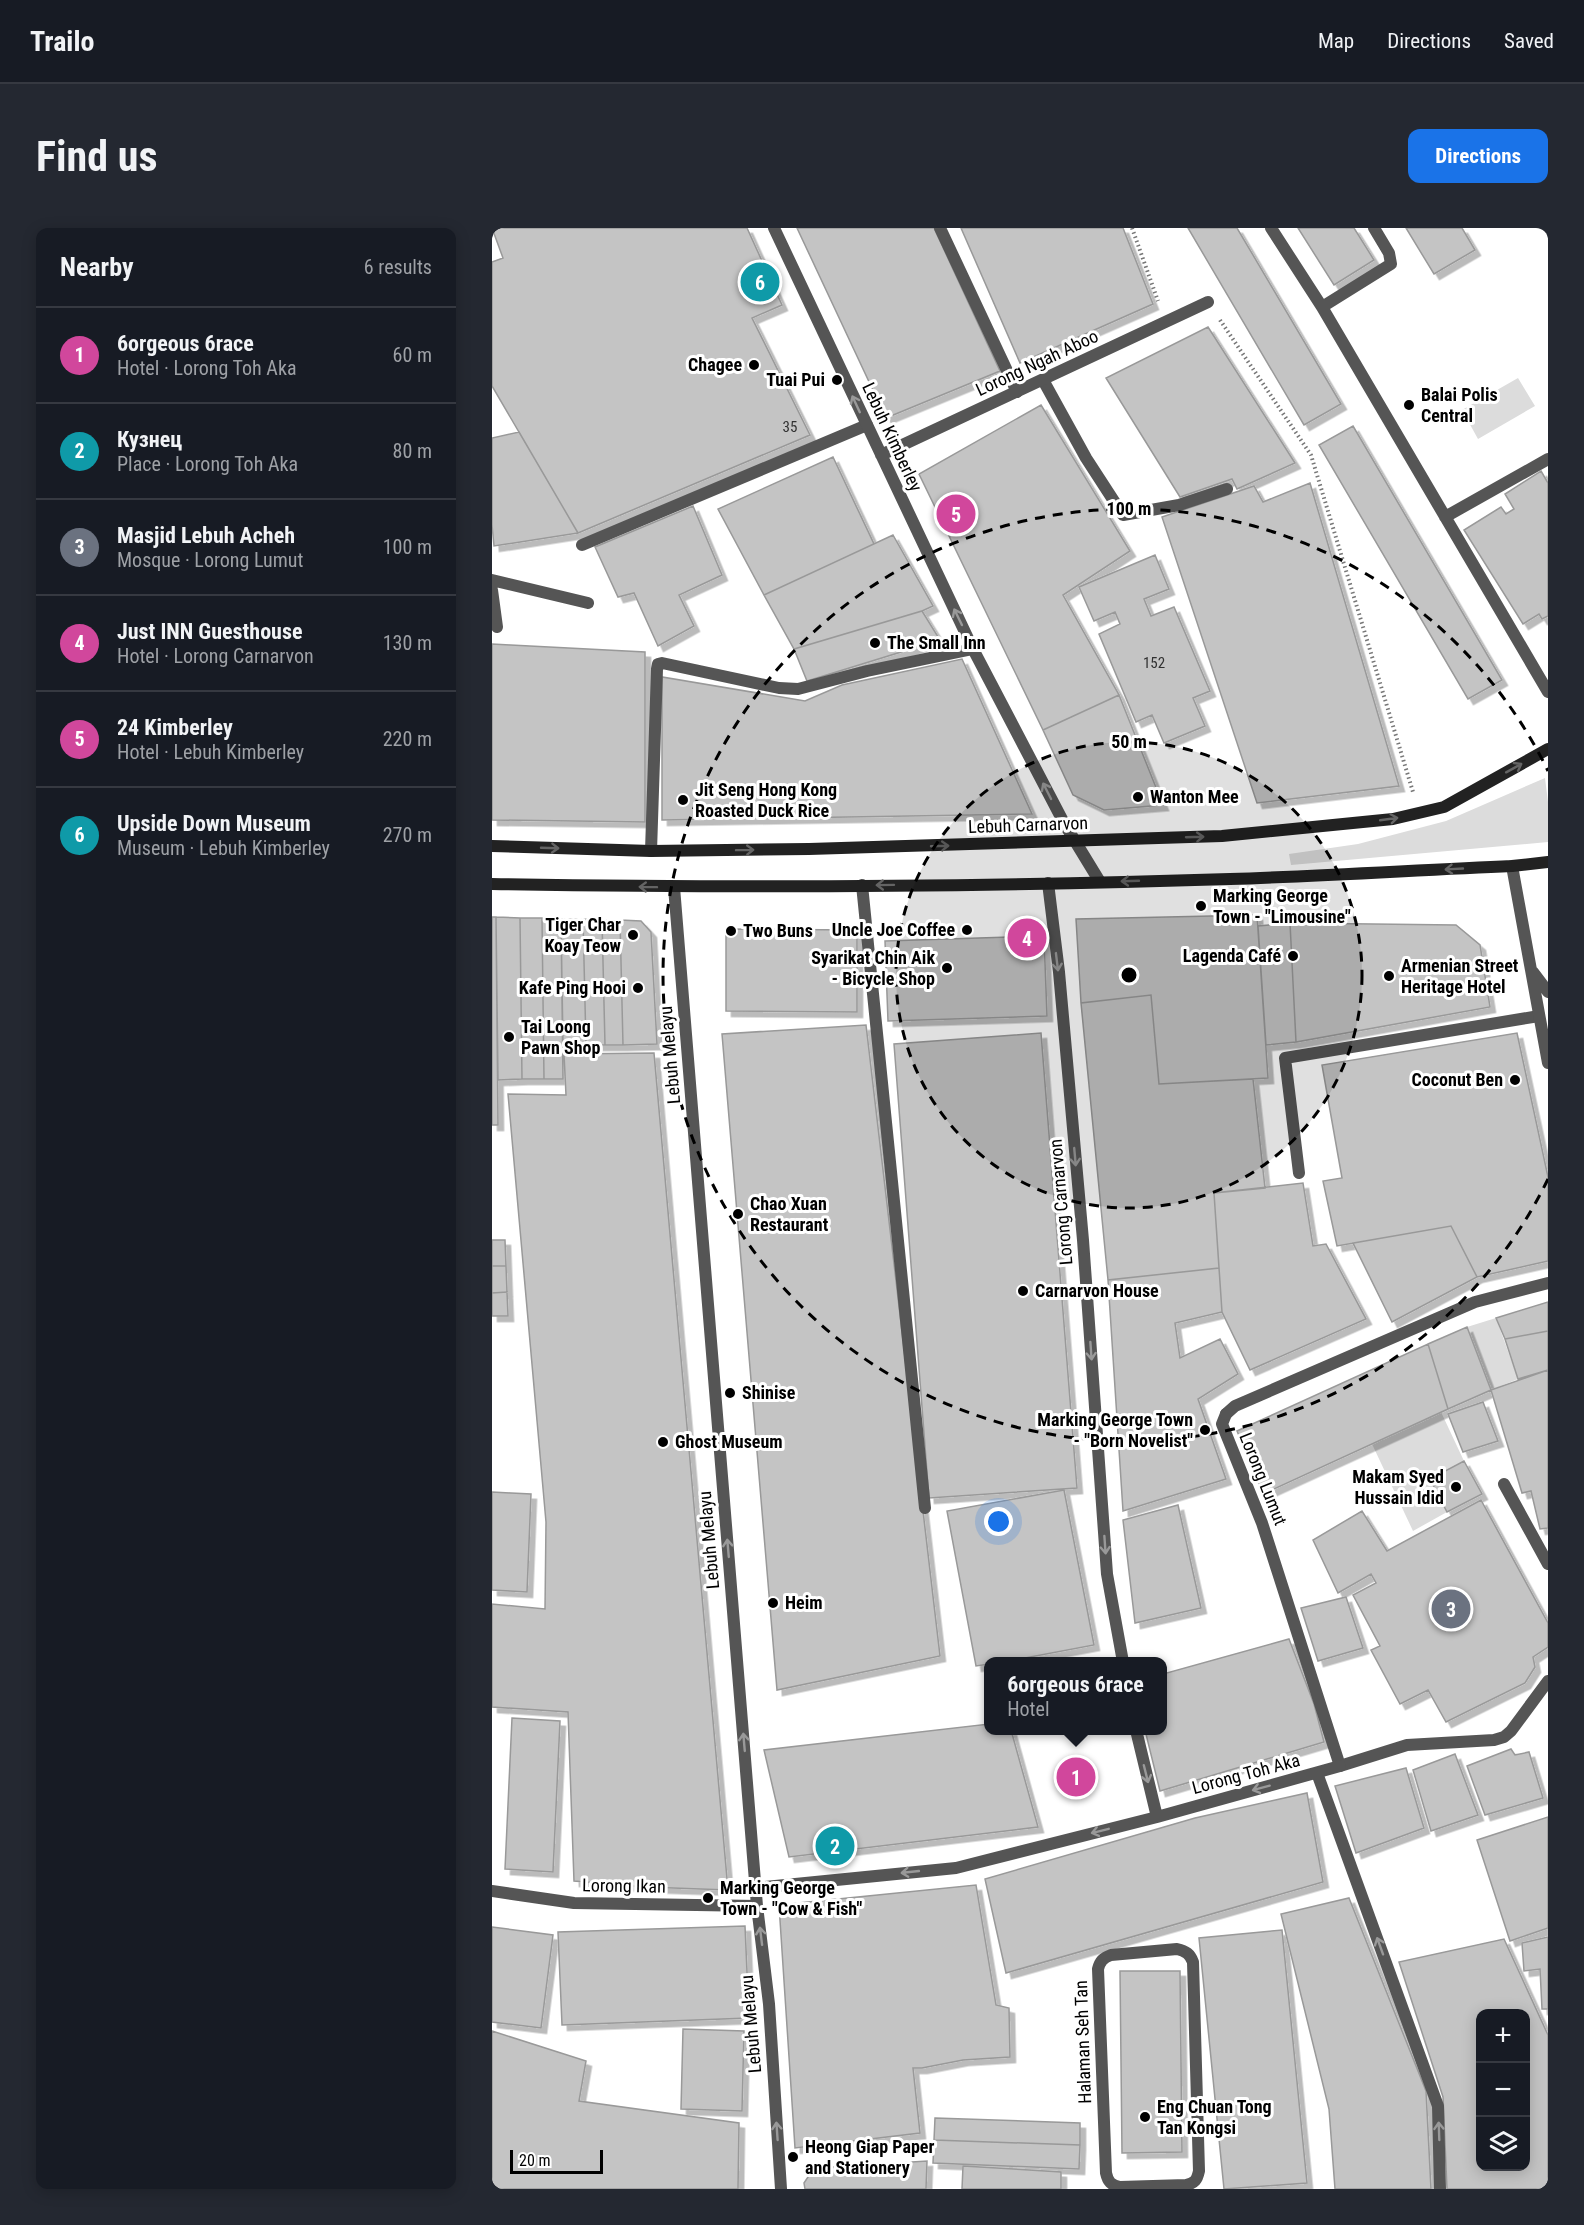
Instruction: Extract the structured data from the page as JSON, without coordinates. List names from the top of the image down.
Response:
{
  "streets": {
    "main road": ["Lebuh Carnarvon"],
    "street": [
      "Lorong Ngah Aboo",
      "Lebuh Kimberley",
      "Lebuh Melayu",
      "Lorong Carnarvon",
      "Lorong Lumut",
      "Lorong Toh Aka",
      "Lorong Ikan",
      "Halaman Seh Tan"
    ]
  },
  "crossings": [
    ["Lorong Ngah Aboo", "Lebuh Kimberley"],
    ["Lebuh Kimberley", "Lebuh Carnarvon"],
    ["Lebuh Melayu", "Lorong Toh Aka"],
    ["Lebuh Melayu", "Lorong Ikan"]
  ],
  "one_way": ["Lebuh Kimberley", "Lebuh Melayu", "Lorong Carnarvon"],
  "places": [
    "Chagee",
    "Tuai Pui",
    "Balai Polis Central",
    "The Small Inn",
    "Wanton Mee",
    "Jit Seng Hong Kong Roasted Duck Rice",
    "Marking George Town - \"Limousine\"",
    "Uncle Joe Coffee",
    "Two Buns",
    "Tiger Char Koay Teow",
    "Lagenda Café",
    "Syarikat Chin Aik - Bicycle Shop",
    "Armenian Street Heritage Hotel",
    "Kafe Ping Hooi",
    "Tai Loong Pawn Shop",
    "Coconut Ben",
    "Chao Xuan Restaurant",
    "Carnarvon House",
    "Shinise",
    "Marking George Town - \"Born Novelist\"",
    "Ghost Museum",
    "Makam Syed Hussain Idid",
    "Heim",
    "Marking George Town - \"Cow & Fish\"",
    "Eng Chuan Tong Tan Kongsi",
    "Heong Giap Paper and Stationery"
  ],
  "house_numbers": ["35", "152"],
  "scale_bar": "20 m",
  "page": {
    "header": "Trailo",
    "nav": ["Map", "Directions", "Saved"],
    "buttons": "Directions",
    "title": "Find us",
    "heading": ["Nearby", "6 results"],
    "pins": [
      "6",
      "5",
      "4",
      "3",
      "1",
      "2"
    ],
    "list": [
      {
        "mark": "1",
        "name": "6orgeous 6race",
        "note": "Hotel · Lorong Toh Aka",
        "value": "60 m"
      },
      {
        "mark": "2",
        "name": "Кузнец",
        "note": "Place · Lorong Toh Aka",
        "value": "80 m"
      },
      {
        "mark": "3",
        "name": "Masjid Lebuh Acheh",
        "note": "Mosque · Lorong Lumut",
        "value": "100 m"
      },
      {
        "mark": "4",
        "name": "Just INN Guesthouse",
        "note": "Hotel · Lorong Carnarvon",
        "value": "130 m"
      },
      {
        "mark": "5",
        "name": "24 Kimberley",
        "note": "Hotel · Lebuh Kimberley",
        "value": "220 m"
      },
      {
        "mark": "6",
        "name": "Upside Down Museum",
        "note": "Museum · Lebuh Kimberley",
        "value": "270 m"
      }
    ],
    "popup": ["6orgeous 6race", "Hotel"],
    "map_buttons": ["+", "−"],
    "scale": "20 m"
  },
  "rings": ["100 m", "50 m"]
}
